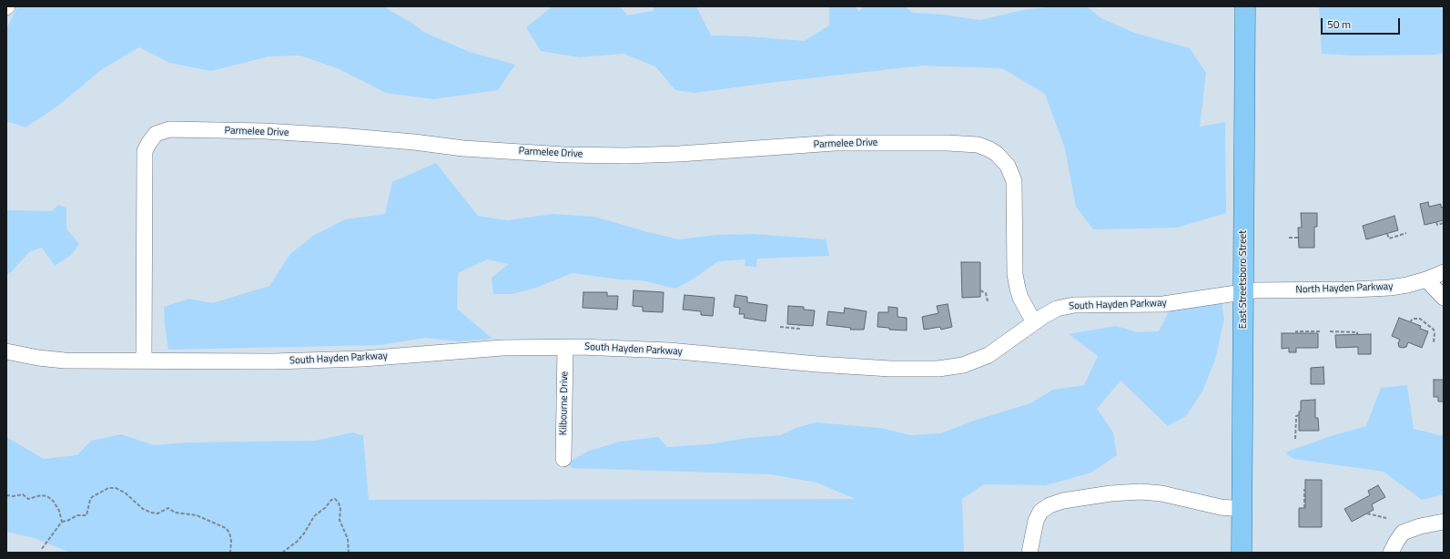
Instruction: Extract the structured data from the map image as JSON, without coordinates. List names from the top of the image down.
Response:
{
  "streets": {
    "main road": ["East Streetsboro Street"],
    "street": [
      "Parmelee Drive",
      "North Hayden Parkway",
      "South Hayden Parkway",
      "Kilbourne Drive"
    ]
  },
  "crossings": [
    ["Parmelee Drive", "South Hayden Parkway"],
    ["East Streetsboro Street", "North Hayden Parkway"],
    ["East Streetsboro Street", "South Hayden Parkway"],
    ["North Hayden Parkway", "South Hayden Parkway"],
    ["South Hayden Parkway", "Kilbourne Drive"]
  ],
  "scale_bar": "50 m"
}
